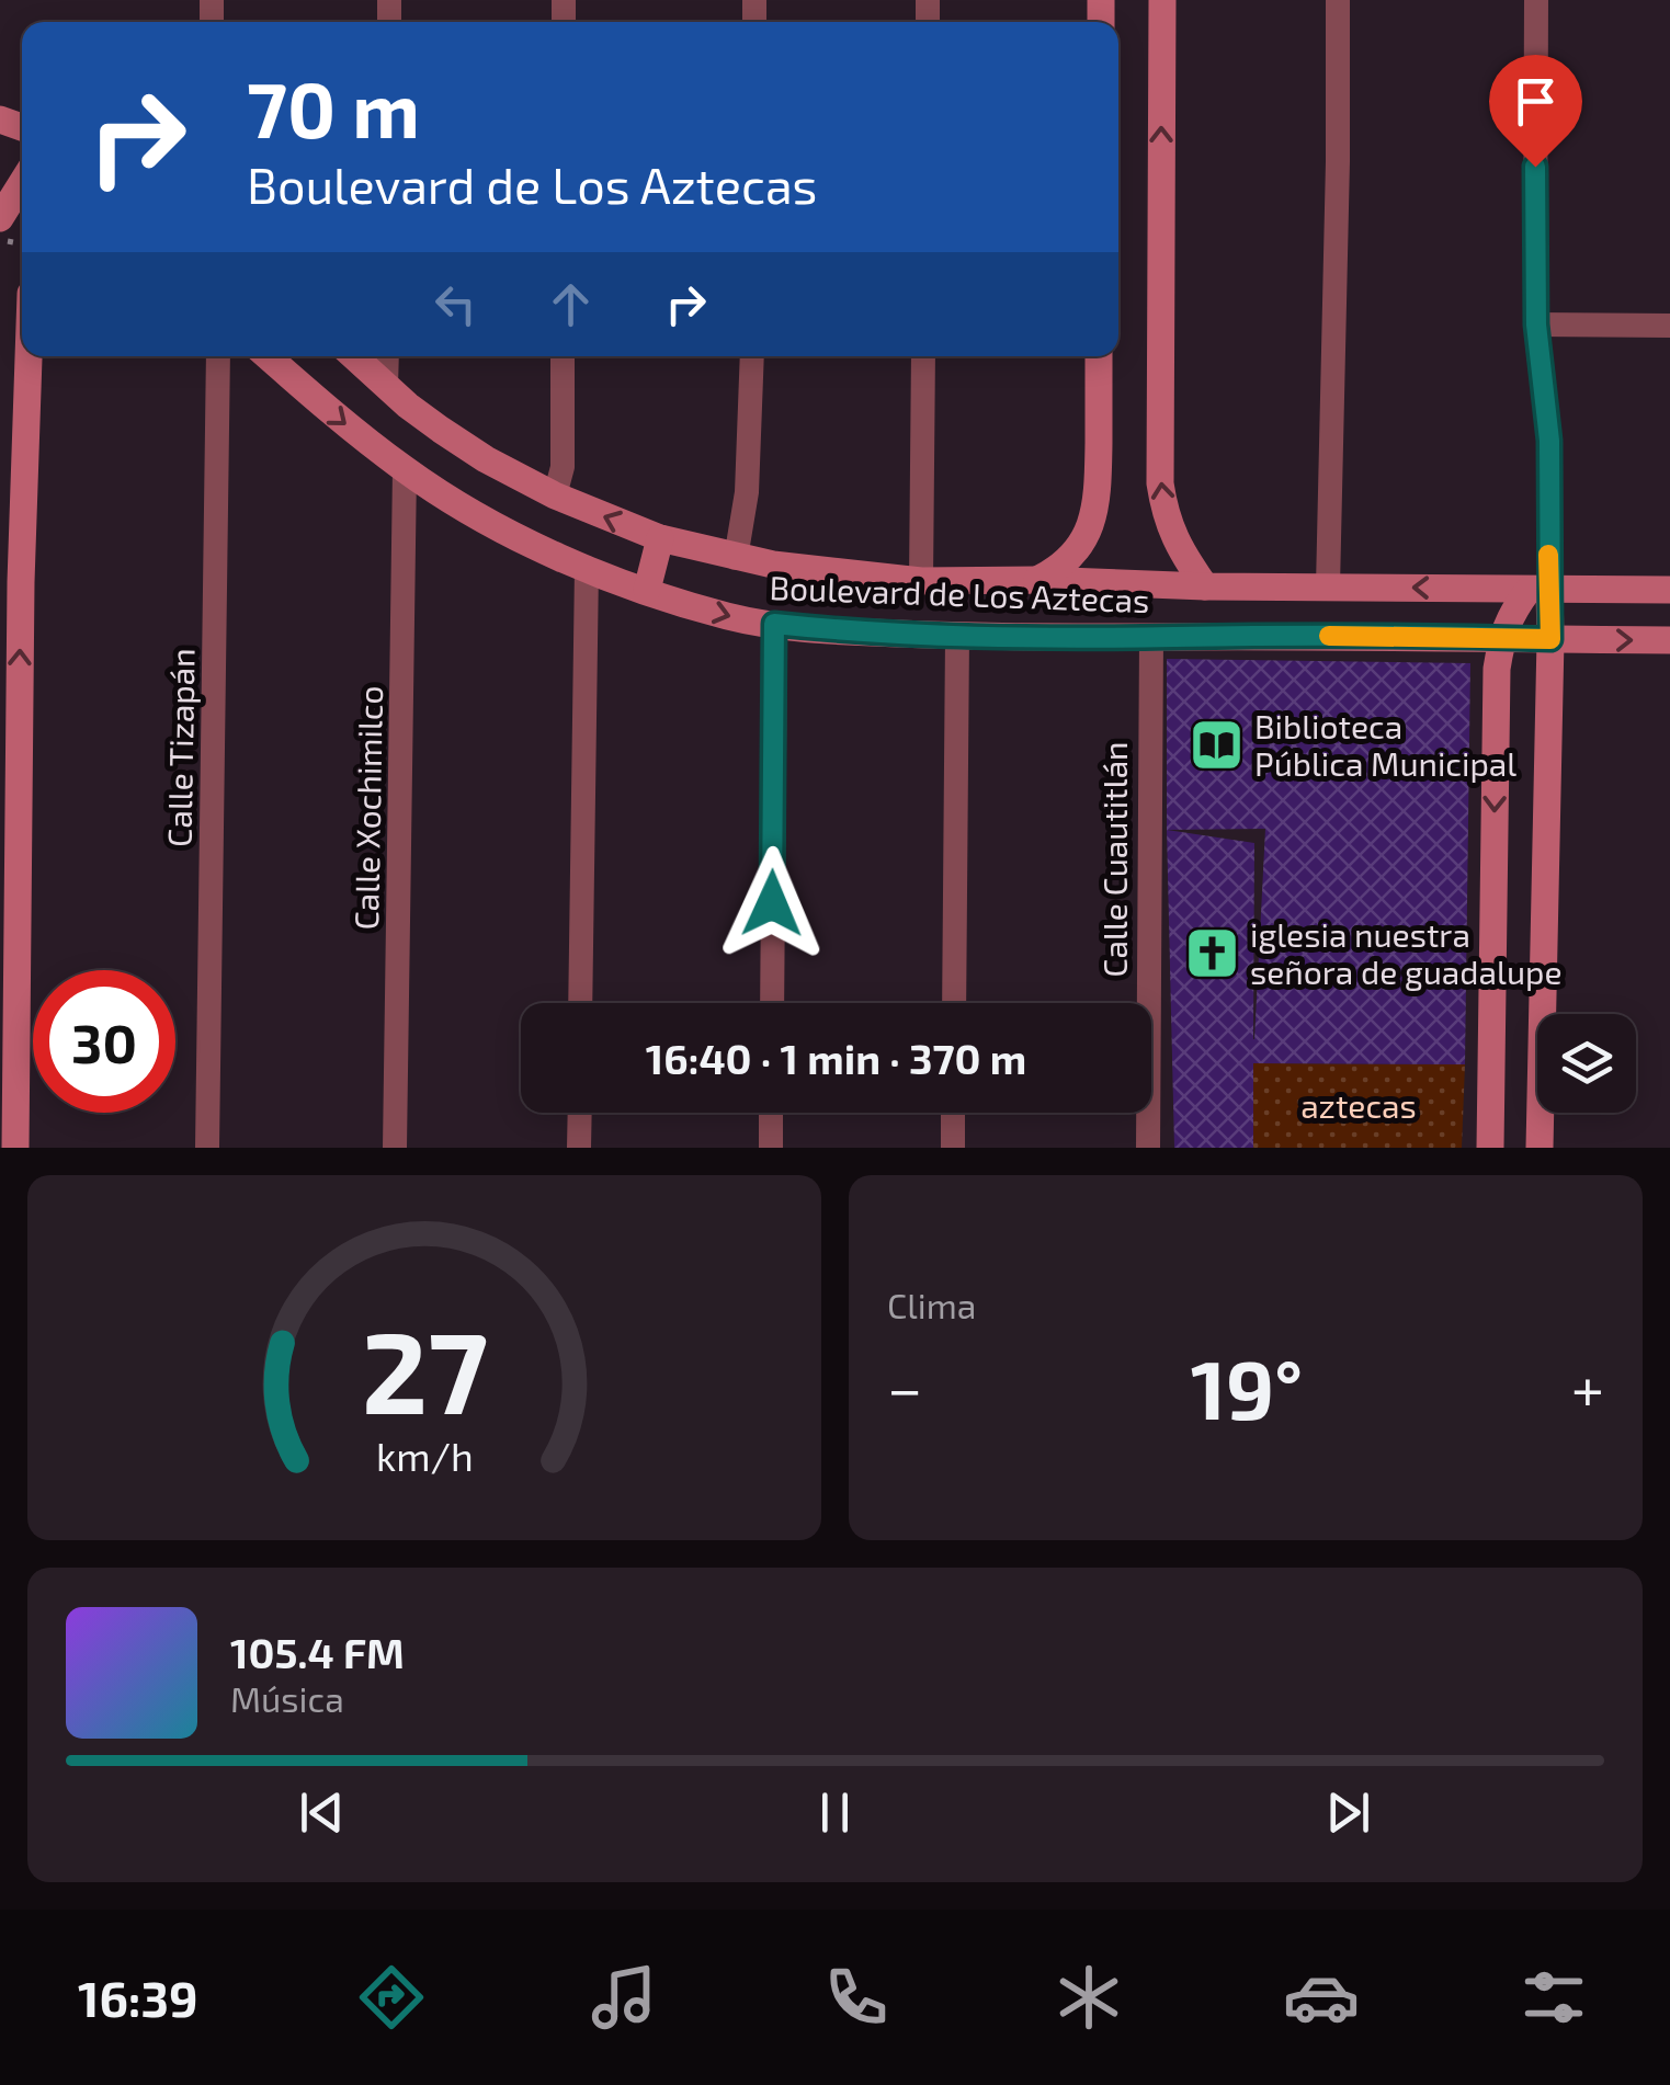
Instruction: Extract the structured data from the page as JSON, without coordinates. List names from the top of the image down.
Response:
{
  "streets": {
    "main road": ["Boulevard de Los Aztecas"],
    "street": ["Calle Tizapán", "Calle Xochimilco", "Calle Cuautitlán"]
  },
  "crossings": [
    ["Boulevard de Los Aztecas", "Calle Xochimilco"],
    ["Boulevard de Los Aztecas", "Calle Cuautitlán"]
  ],
  "parks": ["aztecas"],
  "places": {
    "library": ["Biblioteca Pública Municipal"],
    "church": ["iglesia nuestra señora de guadalupe"]
  },
  "page": {
    "turn": ["70 m", "Boulevard de Los Aztecas"],
    "limit": "30",
    "trip": "16:40 · 1 min · 370 m",
    "tile": "Clima",
    "heat": ["−", "19°", "+"],
    "song": ["105.4 FM", "Música"],
    "tabs": "16:39",
    "gauge": ["27", "km/h"]
  }
}
